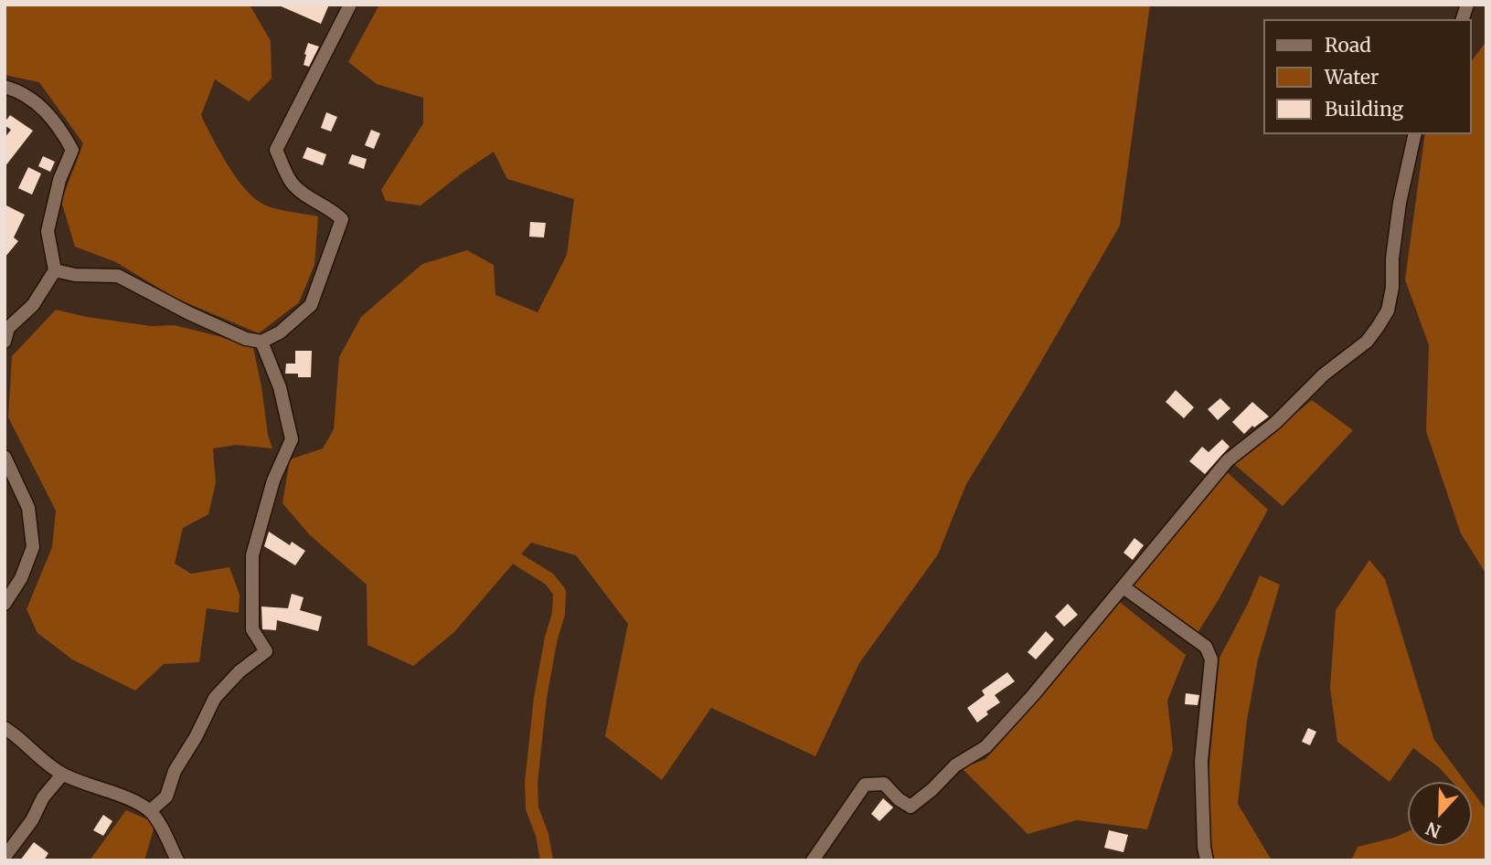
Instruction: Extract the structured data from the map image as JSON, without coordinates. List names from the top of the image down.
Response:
{
  "legend": ["Road", "Water", "Building"],
  "north": "bottom"
}
